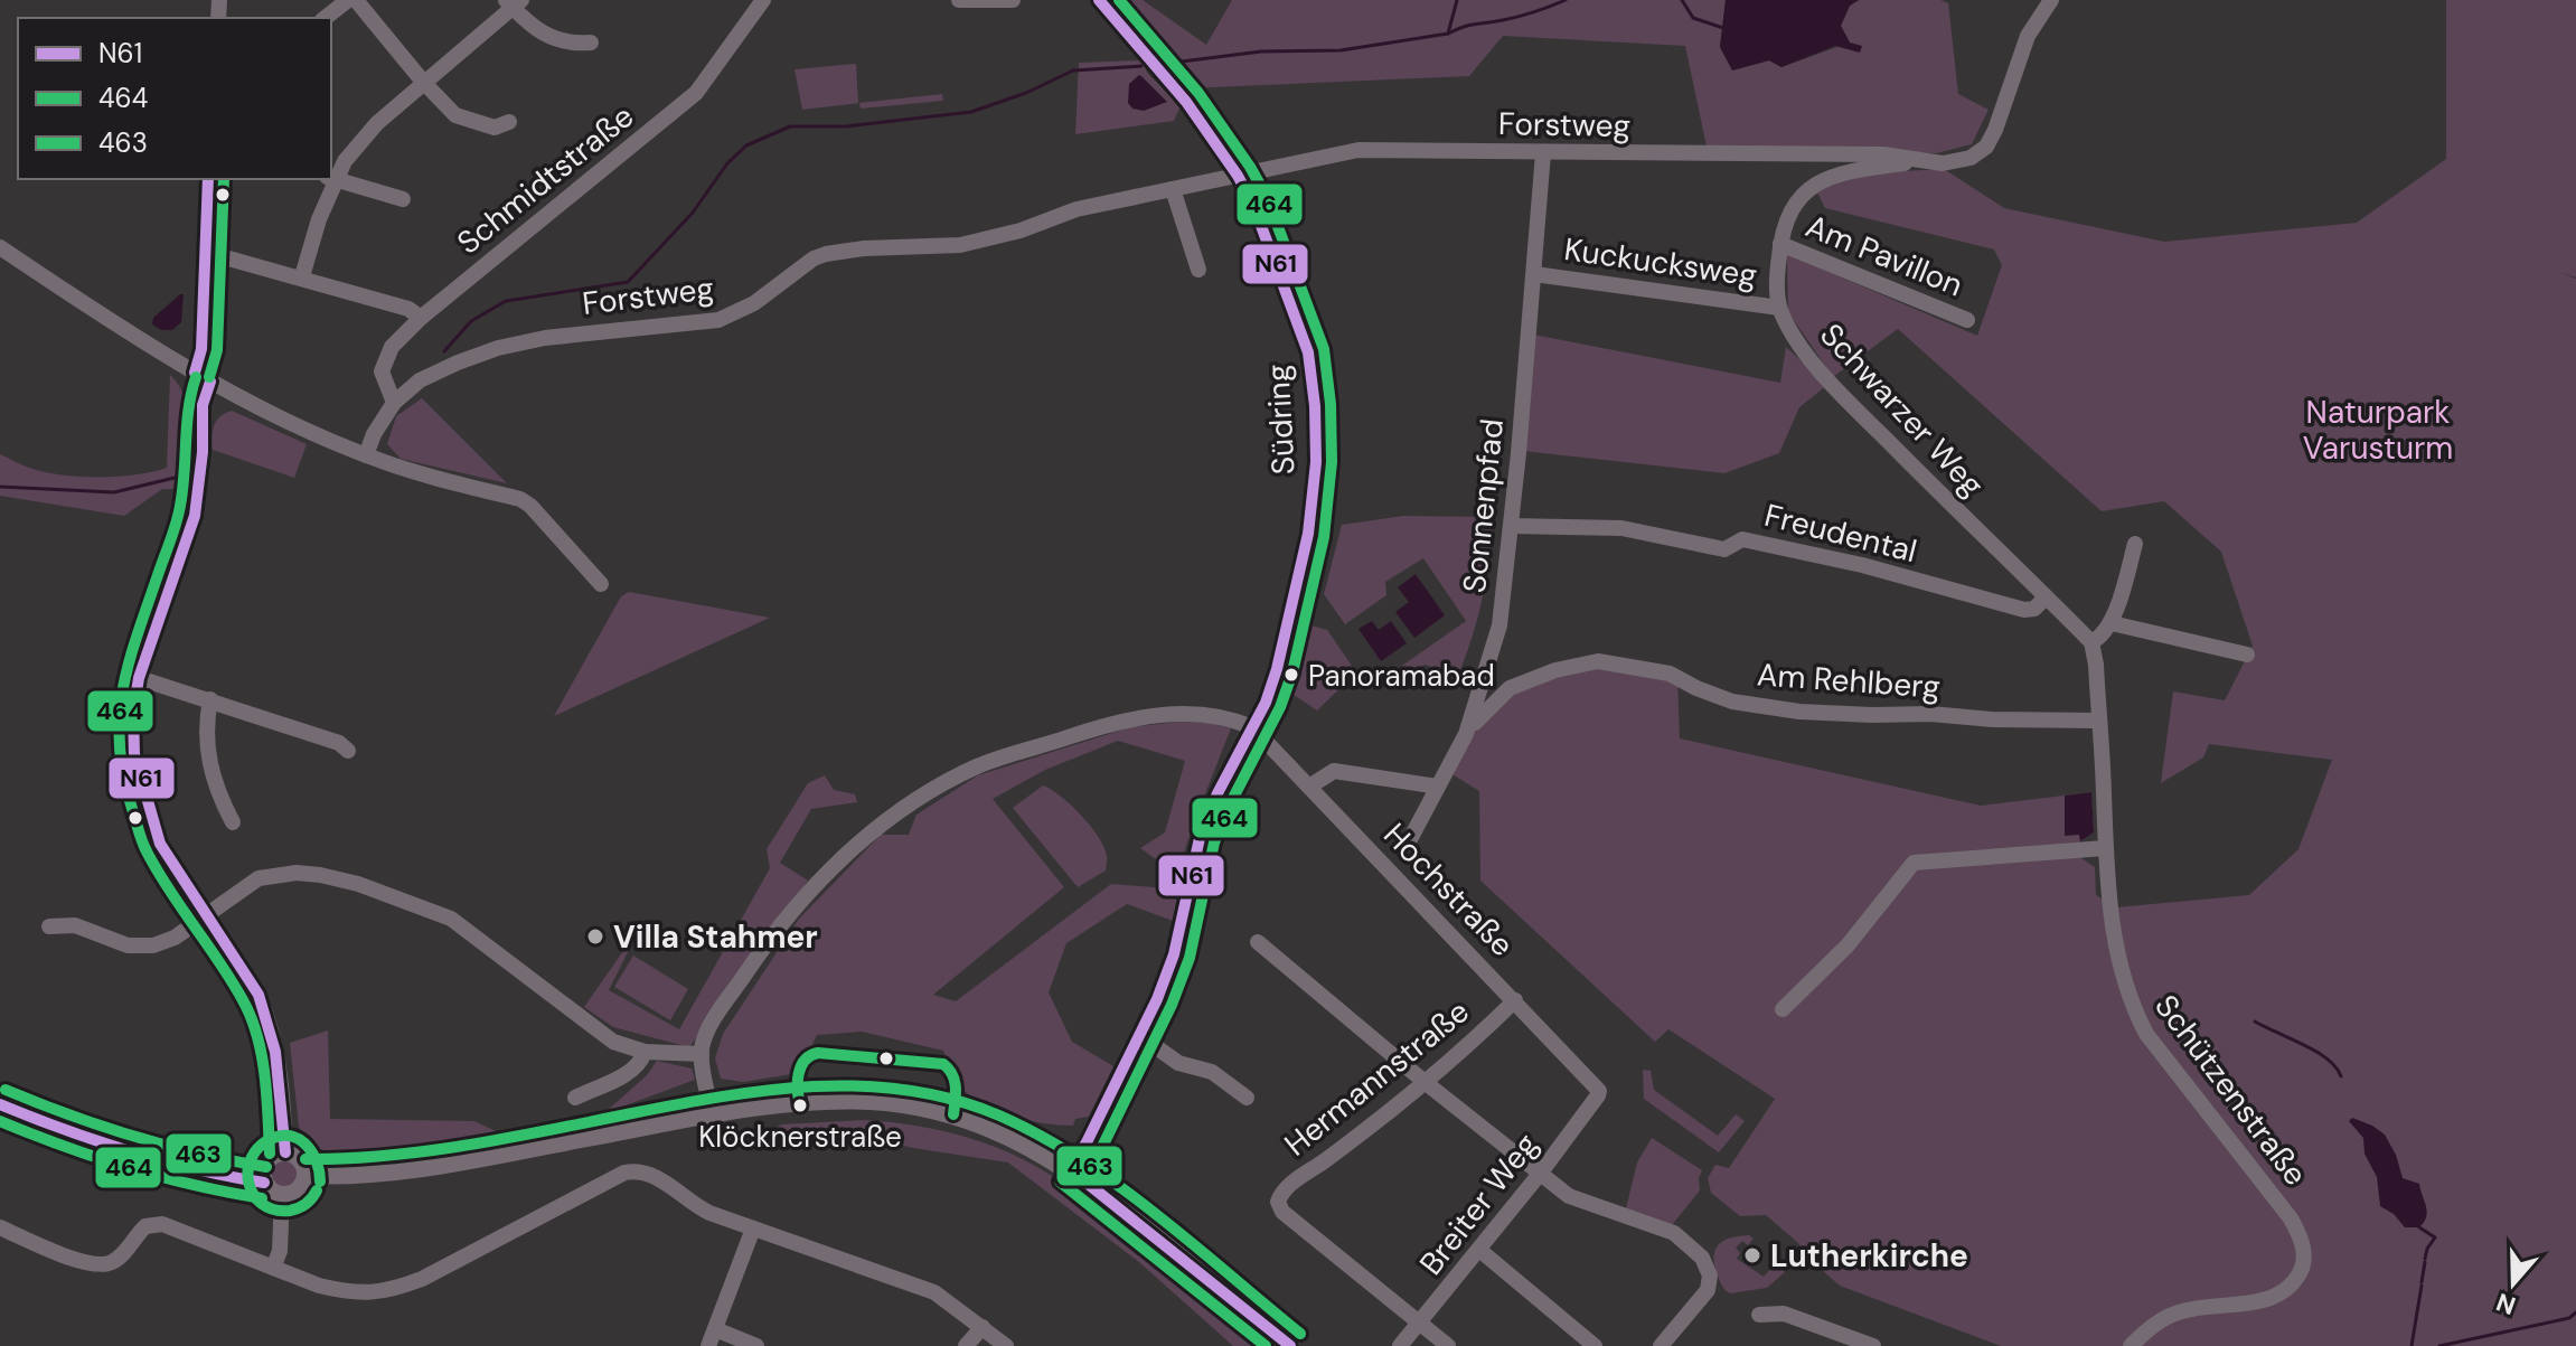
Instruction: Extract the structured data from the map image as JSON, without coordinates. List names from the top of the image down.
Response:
{
  "streets": {
    "street": [
      "Forstweg",
      "Schmidtstraße",
      "Am Pavillon",
      "Kuckucksweg",
      "Schwarzer Weg",
      "Südring",
      "Sonnenpfad",
      "Freudental",
      "Am Rehlberg",
      "Hochstraße",
      "Hermannstraße",
      "Schützenstraße",
      "Breiter Weg"
    ]
  },
  "crossings": [
    ["Forstweg", "Schmidtstraße"],
    ["Forstweg", "Schwarzer Weg"],
    ["Forstweg", "Südring"],
    ["Forstweg", "Sonnenpfad"],
    ["Am Pavillon", "Schwarzer Weg"],
    ["Kuckucksweg", "Schwarzer Weg"],
    ["Kuckucksweg", "Sonnenpfad"],
    ["Schwarzer Weg", "Freudental"],
    ["Schwarzer Weg", "Schützenstraße"],
    ["Südring", "Hochstraße"],
    ["Sonnenpfad", "Freudental"],
    ["Sonnenpfad", "Am Rehlberg"],
    ["Am Rehlberg", "Schützenstraße"],
    ["Hochstraße", "Hermannstraße"],
    ["Hochstraße", "Breiter Weg"],
    ["Hermannstraße", "Breiter Weg"]
  ],
  "parks": ["Naturpark Varusturm"],
  "places": [
    "Panoramabad",
    "Villa Stahmer",
    "Klöcknerstraße",
    "Lutherkirche"
  ],
  "lines": ["transit line N61", "transit line 464", "transit line 463"],
  "legend": ["N61", "464", "463"],
  "north": "bottom"
}
